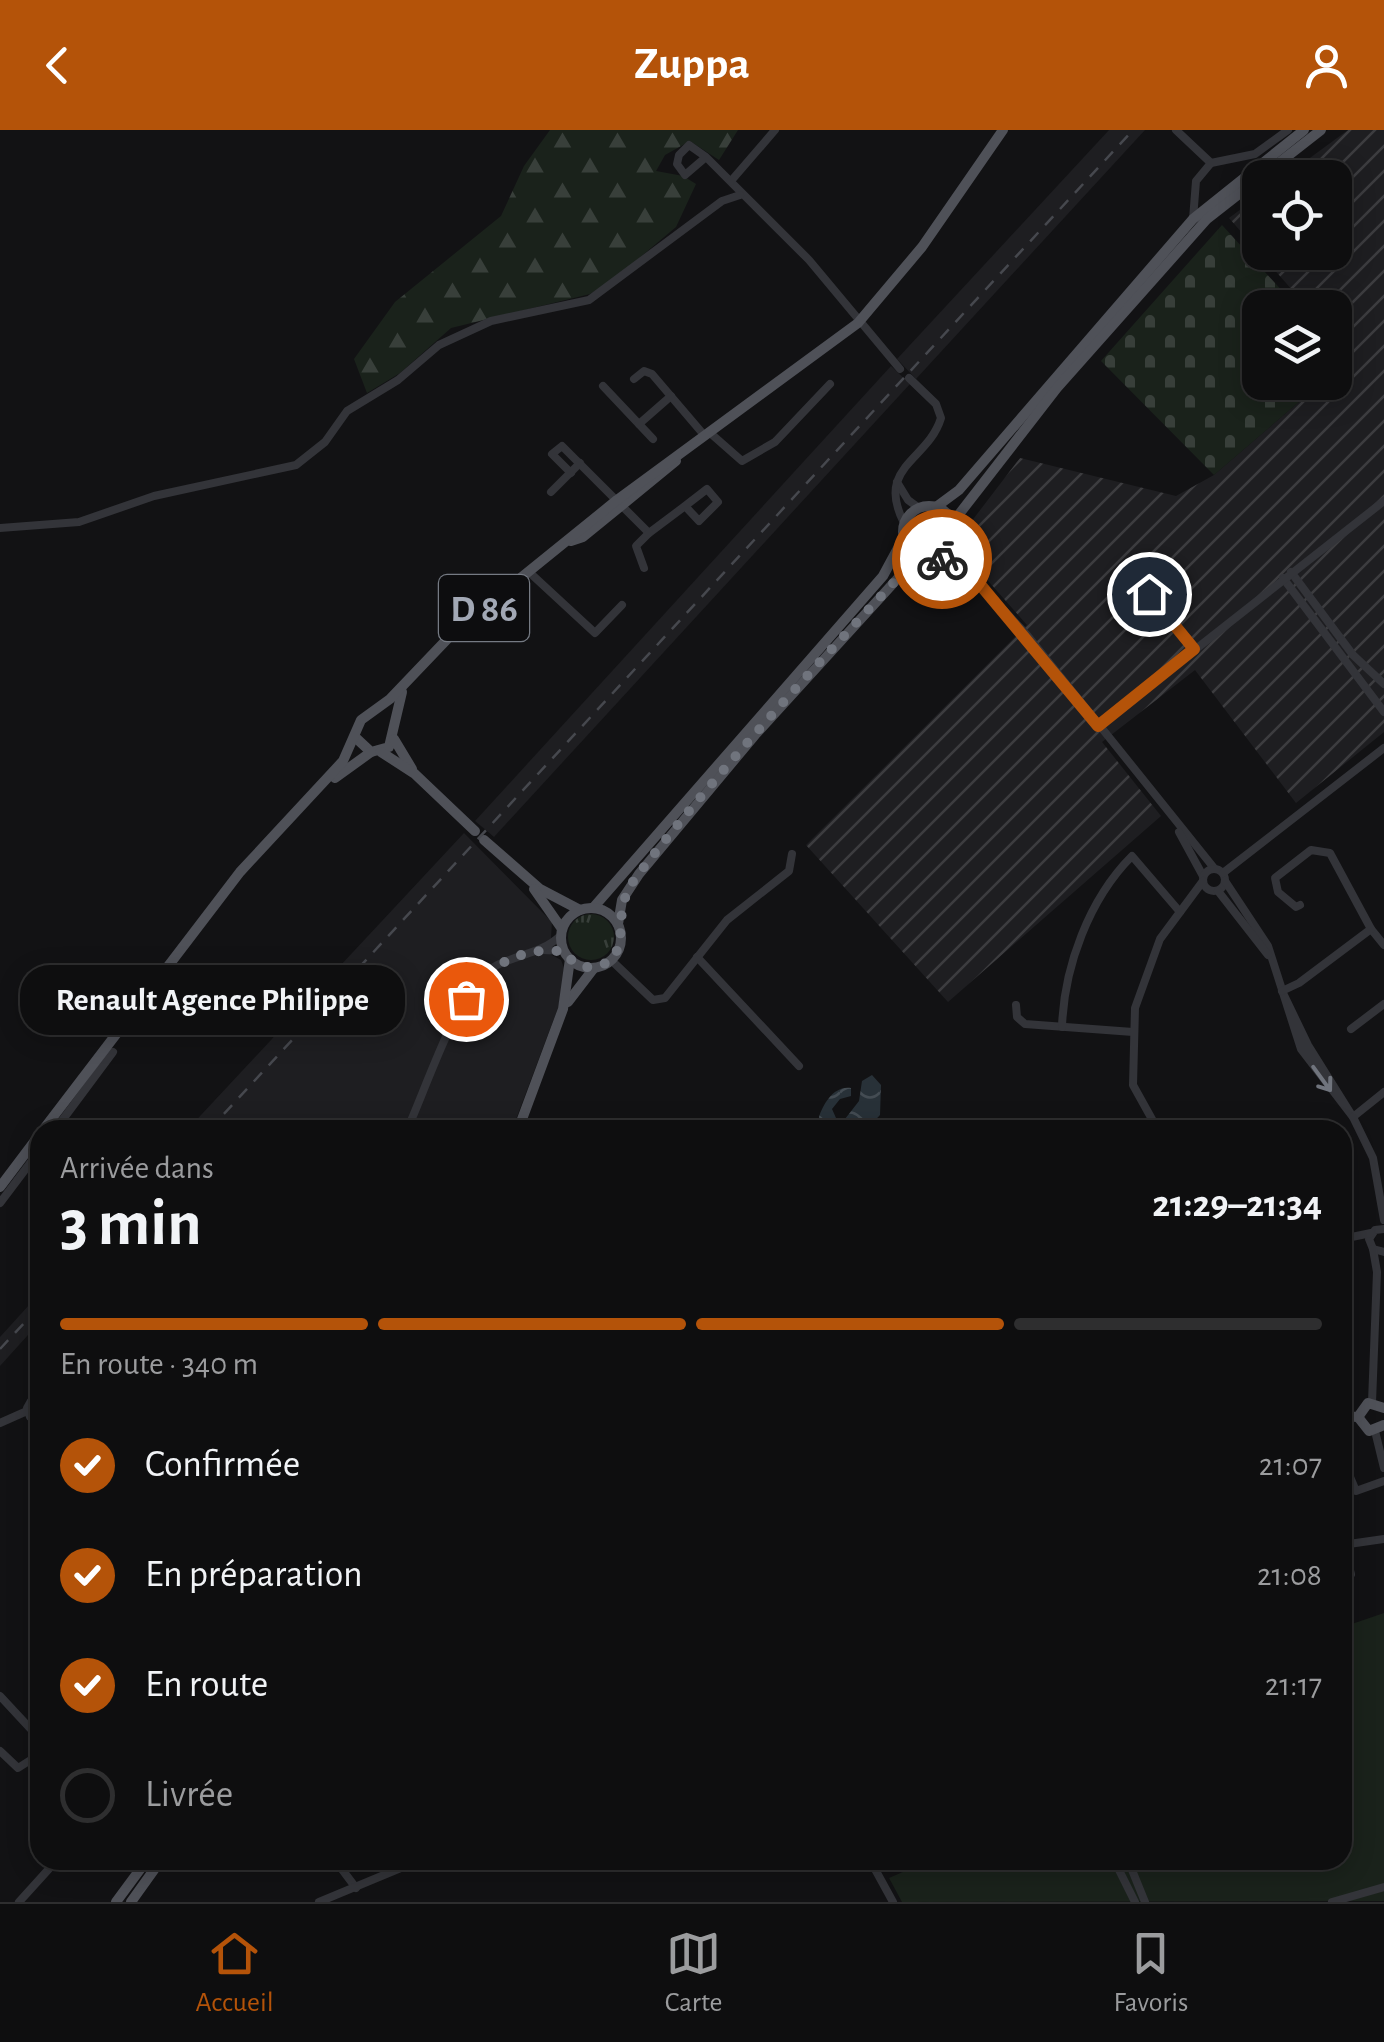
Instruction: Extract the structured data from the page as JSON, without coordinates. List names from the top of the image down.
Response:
{
  "streets": {
    "main road": ["D 86"]
  },
  "places": ["Renault Agence Philippe"],
  "page": {
    "header": "Zuppa",
    "bubble": "Renault Agence Philippe",
    "heading": ["3 min", "Arrivée dans", "21:29–21:34"],
    "bar": "En route · 340 m",
    "list": [
      ["Confirmée", "21:07"],
      ["En préparation", "21:08"],
      ["En route", "21:17"],
      "Livrée"
    ],
    "tabs": ["Accueil", "Carte", "Favoris"]
  }
}
